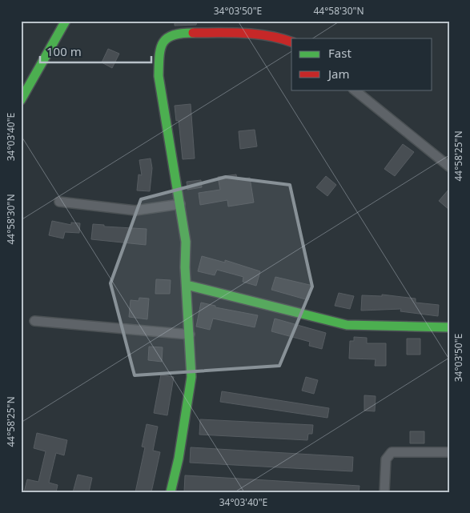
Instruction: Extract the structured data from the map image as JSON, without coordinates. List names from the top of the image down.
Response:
{
  "legend": ["Fast", "Jam"],
  "scale_bar": "100 m",
  "coordinates": [
    "34°03'50\"E",
    "44°58'30\"N",
    "34°03'40\"E",
    "44°58'25\"N"
  ]
}
